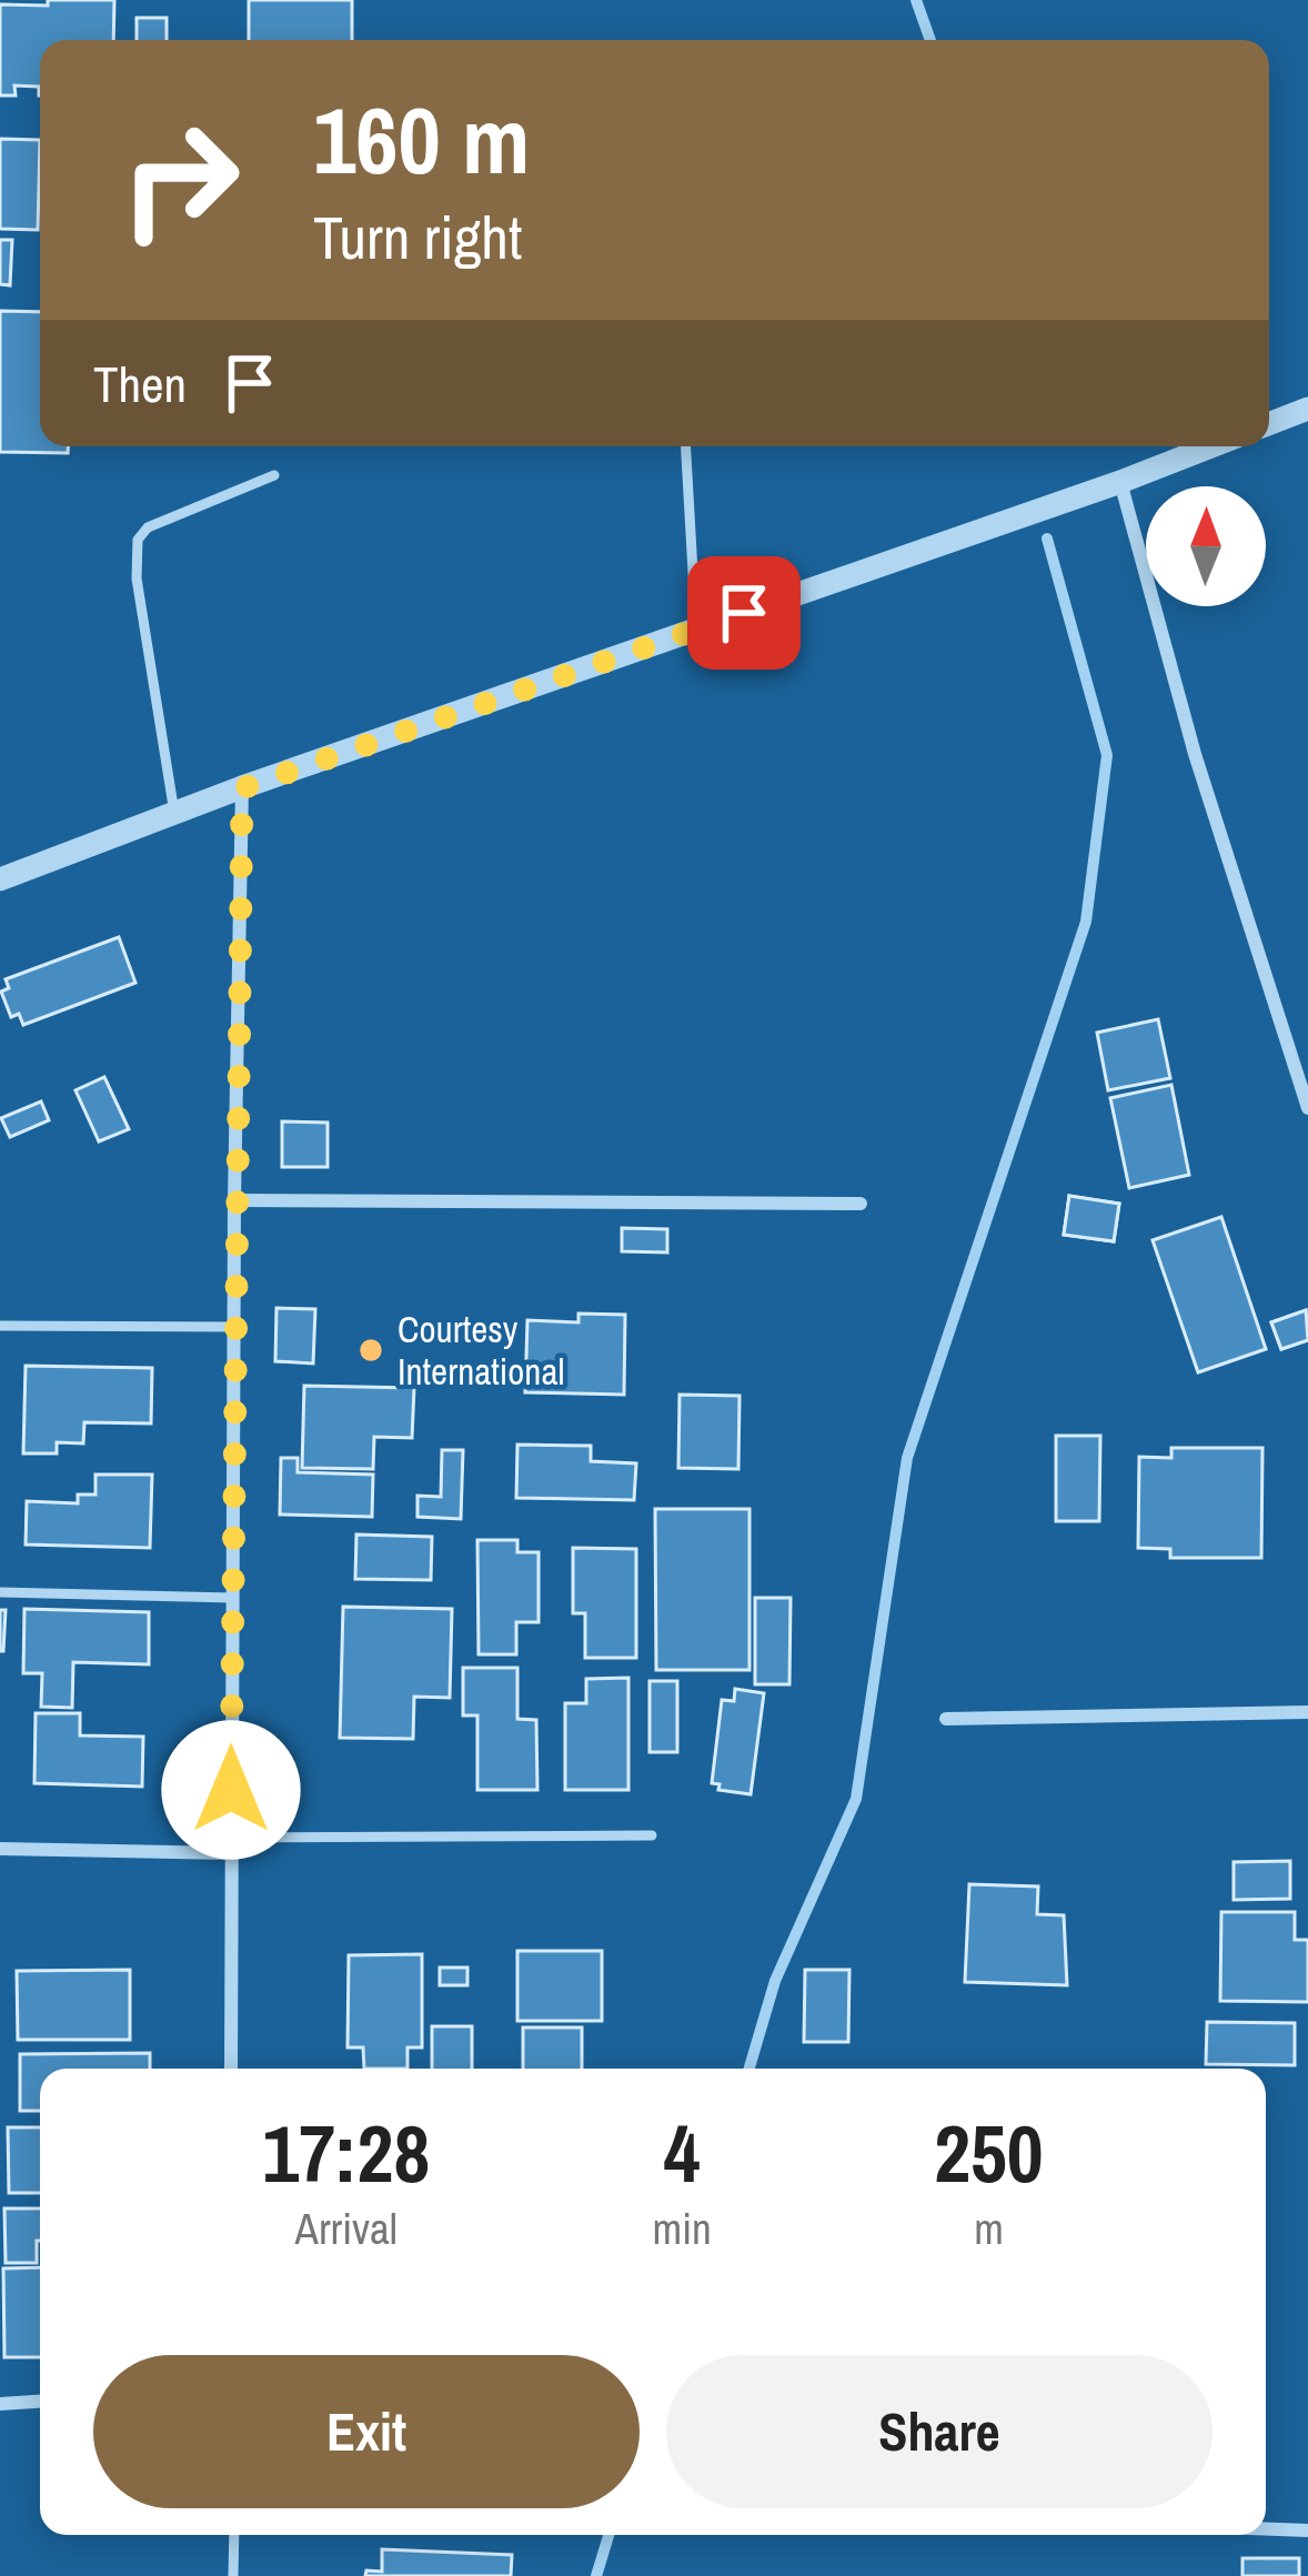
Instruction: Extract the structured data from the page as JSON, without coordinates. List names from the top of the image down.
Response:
{
  "places": ["Courtesy International"],
  "north": "top",
  "page": {
    "turn": ["160 m", "Turn right"],
    "then": "Then",
    "eta": [
      "17:28",
      "Arrival",
      "4",
      "min",
      "250",
      "m"
    ],
    "buttons": ["Exit", "Share"]
  }
}
